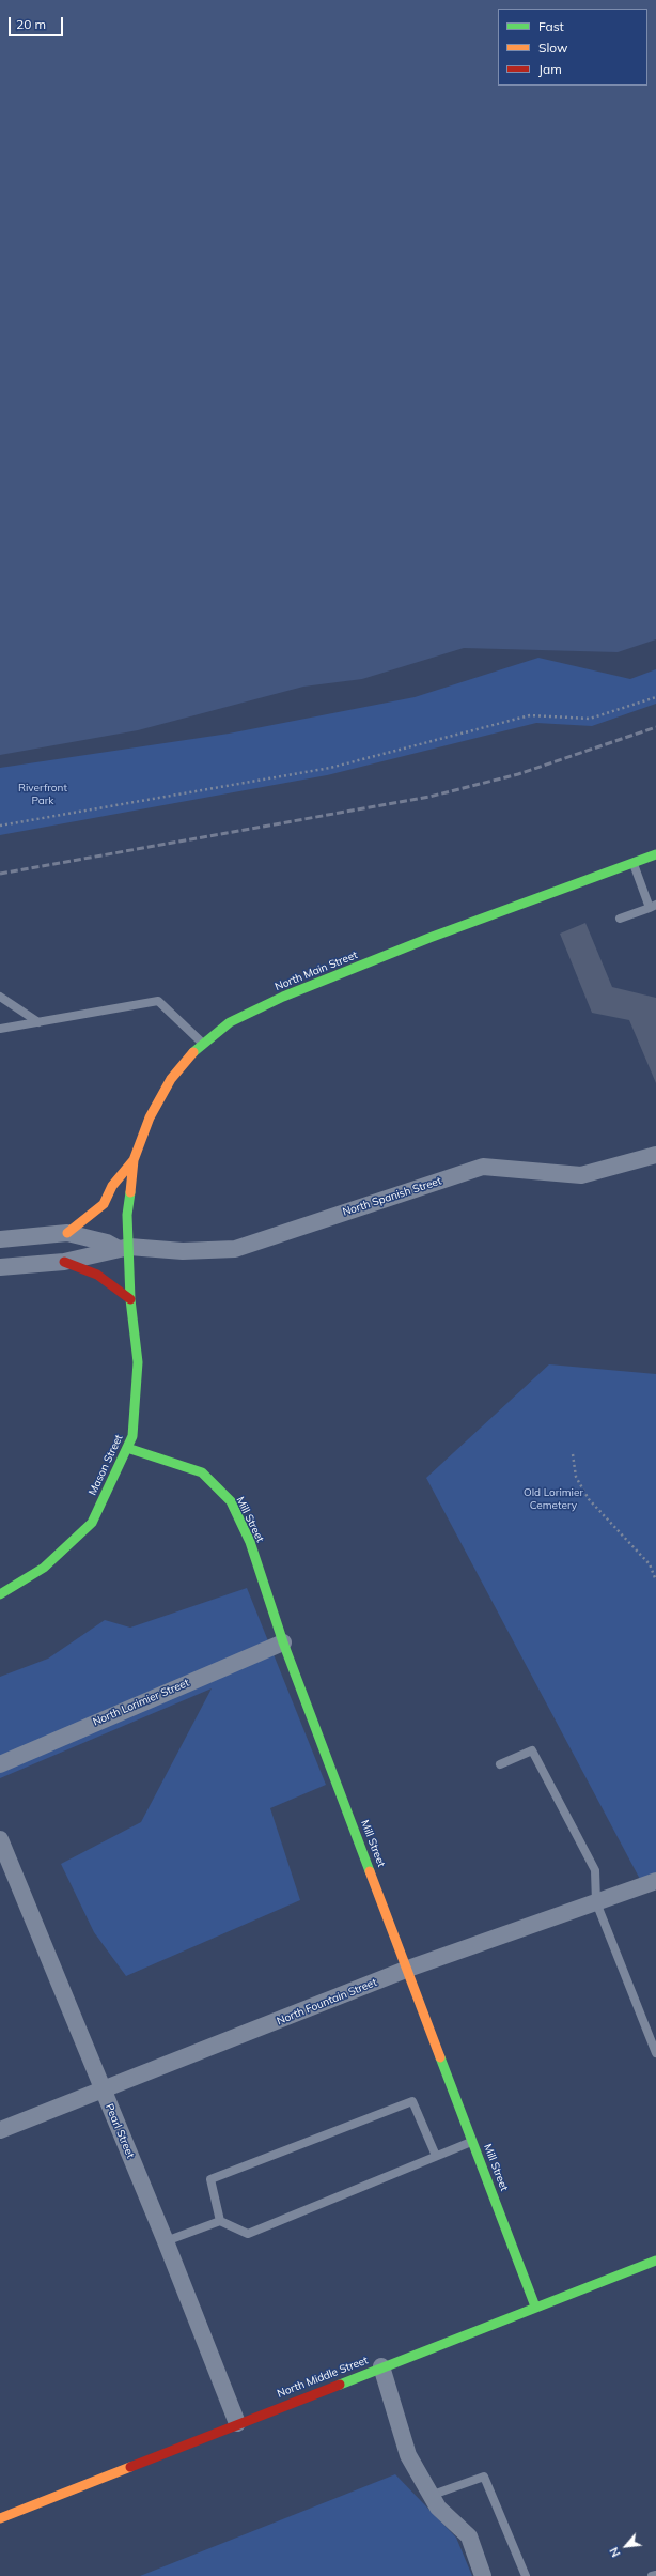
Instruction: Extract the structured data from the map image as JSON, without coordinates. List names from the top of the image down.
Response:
{
  "streets": {
    "street": [
      "North Main Street",
      "North Spanish Street",
      "Mason Street",
      "Mill Street",
      "North Lorimier Street",
      "North Fountain Street",
      "Pearl Street",
      "North Middle Street"
    ]
  },
  "crossings": [
    ["North Main Street", "North Spanish Street"],
    ["North Main Street", "Mason Street"],
    ["North Spanish Street", "Mason Street"],
    ["Mason Street", "Mill Street"],
    ["Mill Street", "North Lorimier Street"],
    ["Mill Street", "North Fountain Street"],
    ["Mill Street", "North Middle Street"],
    ["North Fountain Street", "Pearl Street"],
    ["Pearl Street", "North Middle Street"]
  ],
  "parks": ["Riverfront Park", "Old Lorimier Cemetery"],
  "legend": ["Fast", "Slow", "Jam"],
  "scale_bar": "20 m",
  "north": "bottom left"
}
